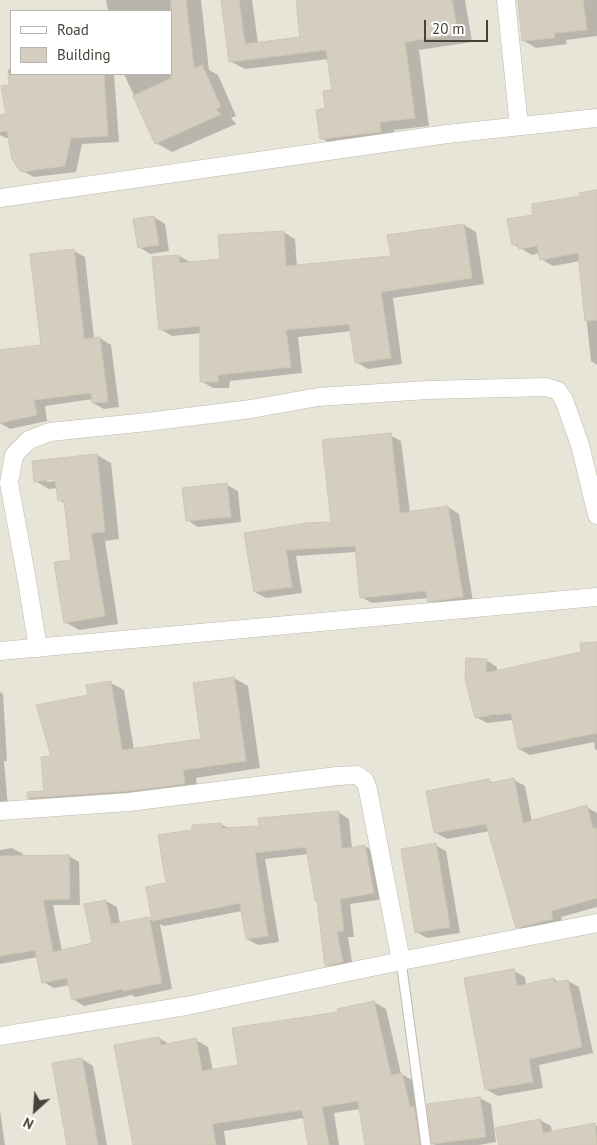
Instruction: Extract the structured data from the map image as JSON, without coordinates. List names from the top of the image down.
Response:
{
  "legend": ["Road", "Building"],
  "scale_bar": "20 m",
  "north": "bottom left"
}
